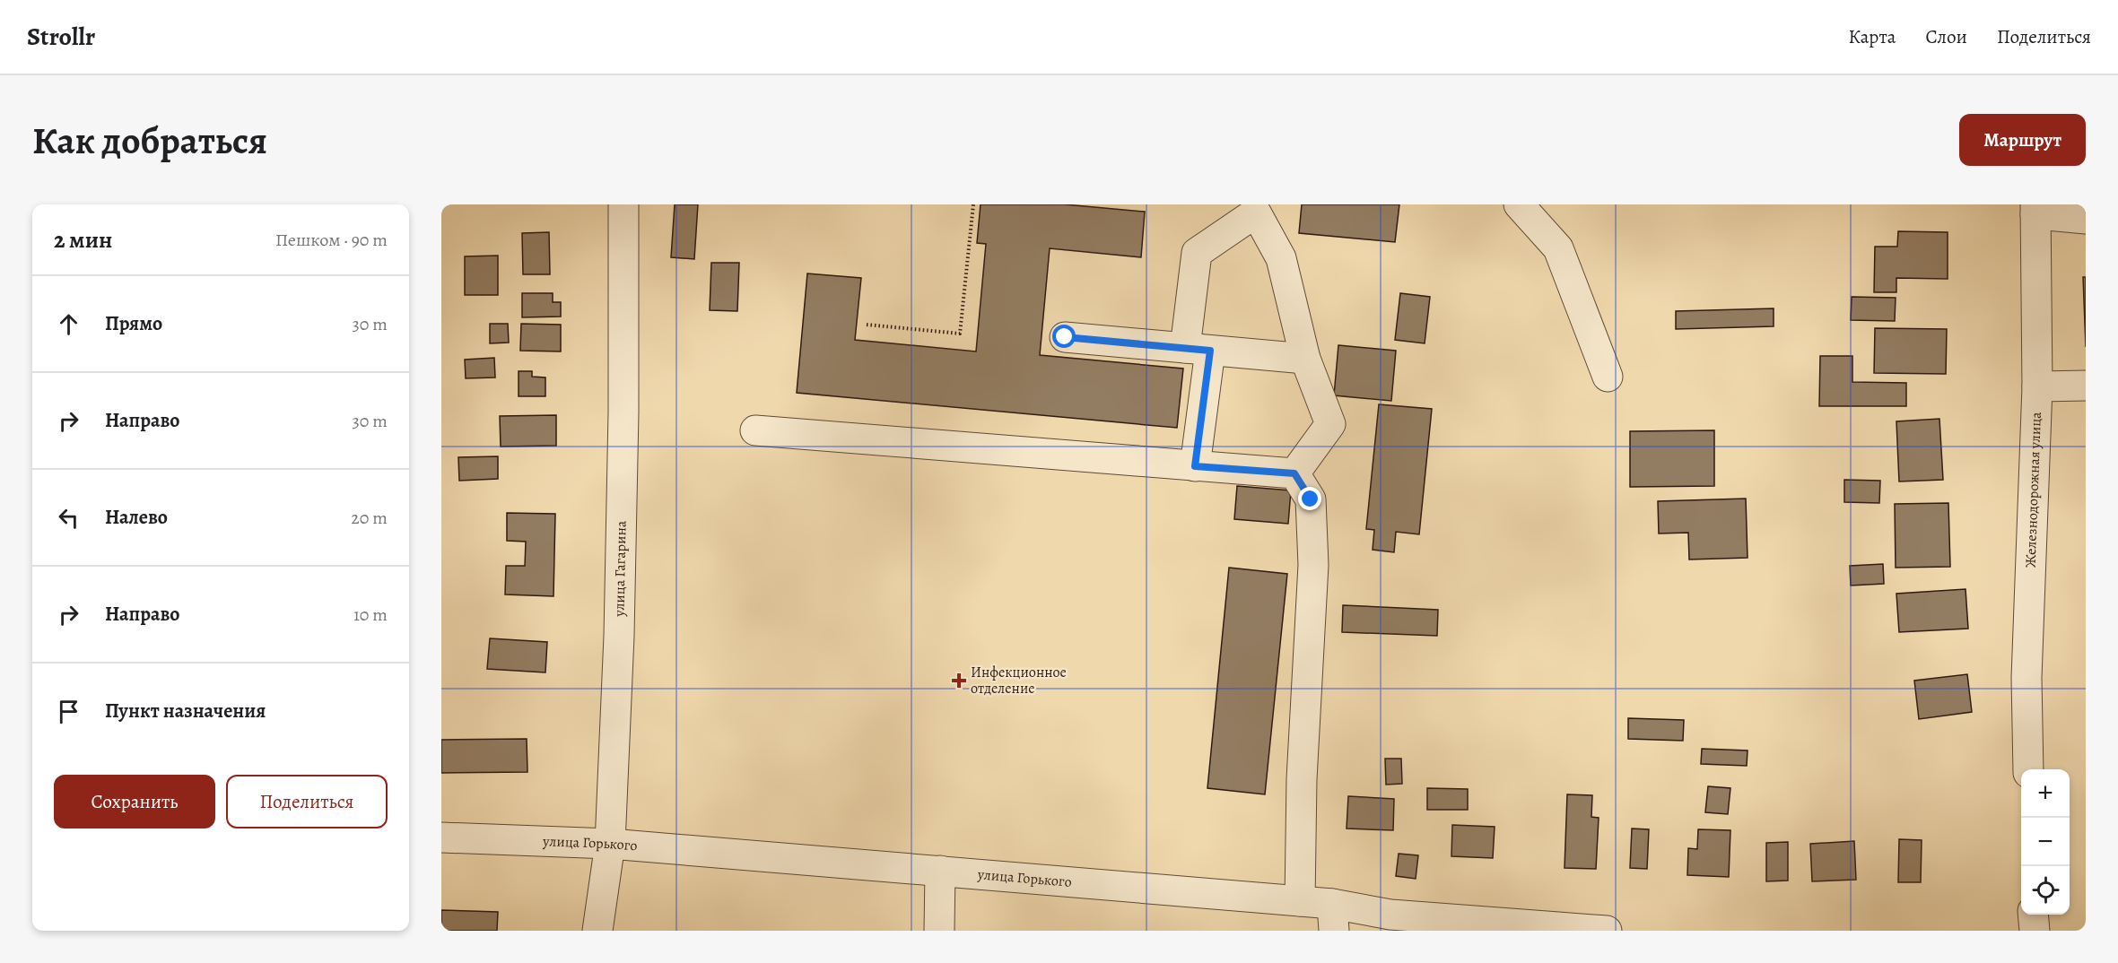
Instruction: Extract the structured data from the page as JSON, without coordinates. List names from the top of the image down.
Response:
{
  "streets": {
    "street": ["Железнодорожная улица", "улица Гагарина", "улица Горького"]
  },
  "crossings": [
    ["улица Гагарина", "улица Горького"]
  ],
  "places": {
    "health": ["Инфекционное отделение"]
  },
  "page": {
    "header": "Strollr",
    "nav": ["Карта", "Слои", "Поделиться"],
    "buttons": [
      "Маршрут",
      ["Сохранить", "Поделиться"]
    ],
    "title": "Как добраться",
    "heading": ["2 мин", "Пешком · 90 m"],
    "list": [
      ["Прямо", "30 m"],
      ["Направо", "30 m"],
      ["Налево", "20 m"],
      ["Направо", "10 m"],
      "Пункт назначения"
    ],
    "map_buttons": ["+", "−"]
  }
}
